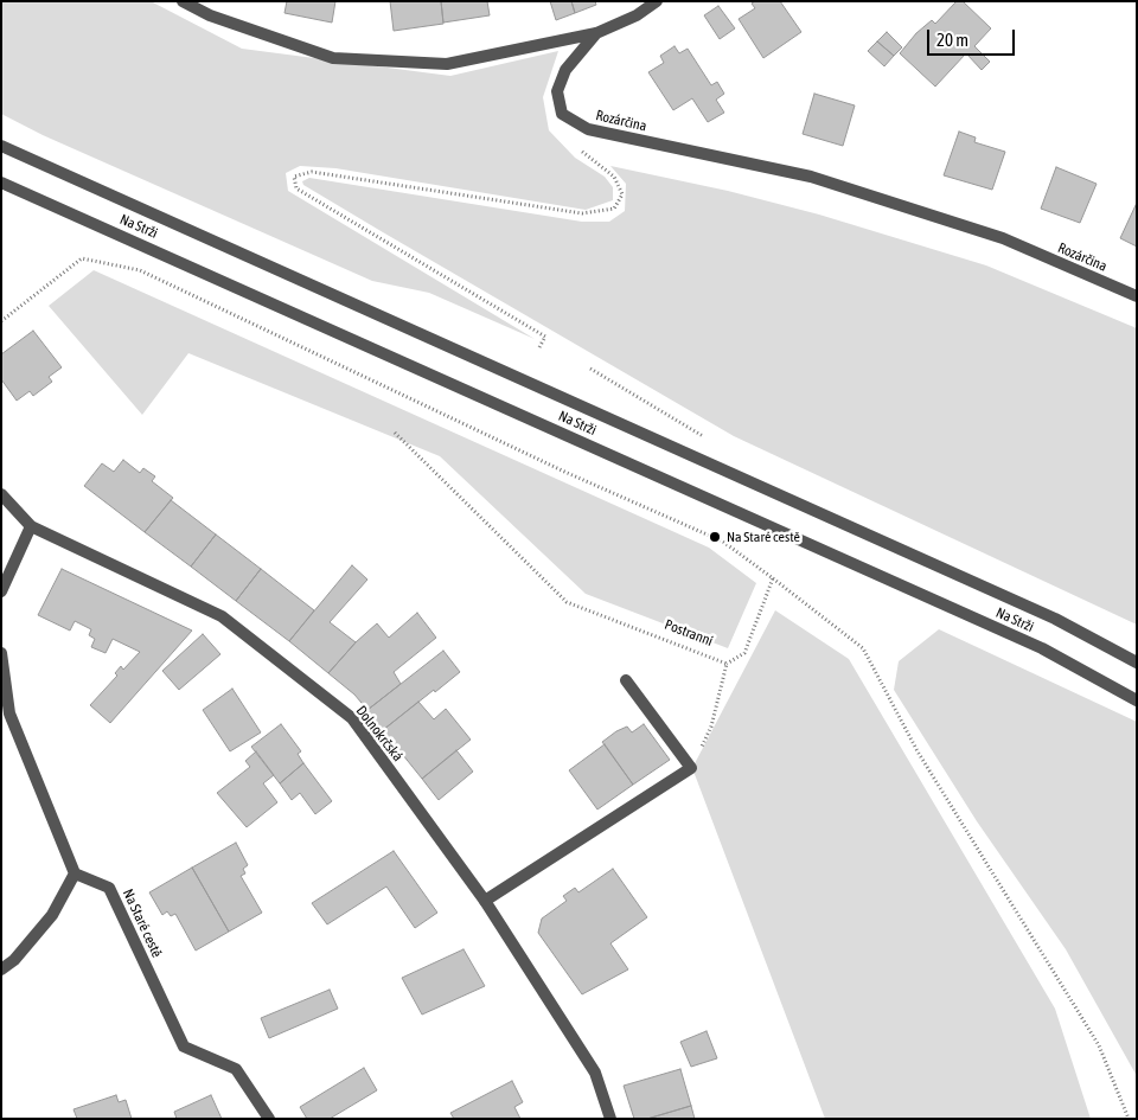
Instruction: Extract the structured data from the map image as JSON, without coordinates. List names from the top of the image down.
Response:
{
  "streets": {
    "street": [
      "Rozárčina",
      "Na Strži",
      "Dolnokrčská",
      "Na Staré cestě"
    ],
    "path": ["Postranní"]
  },
  "places": ["Na Staré cestě"],
  "scale_bar": "20 m"
}
